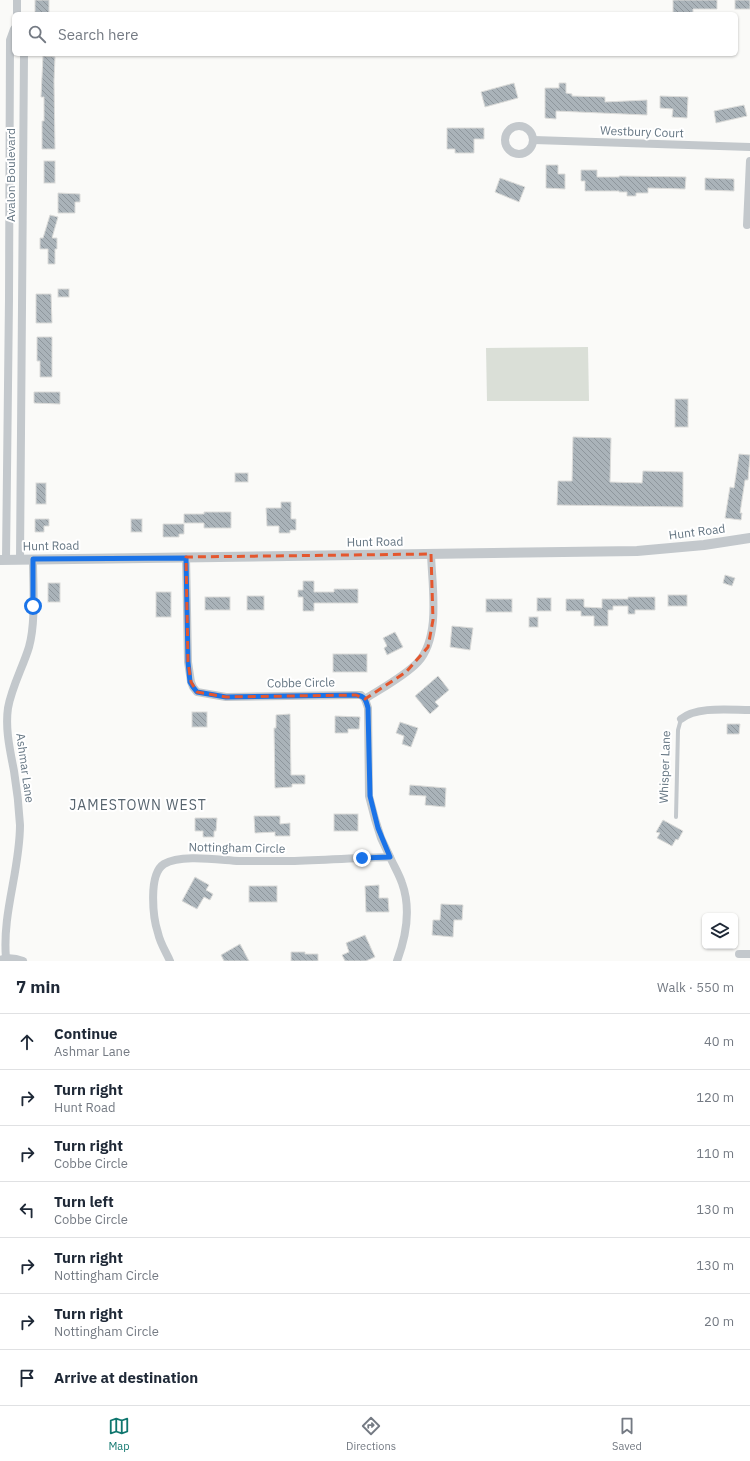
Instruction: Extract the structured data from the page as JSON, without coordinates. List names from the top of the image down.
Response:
{
  "streets": {
    "street": [
      "Westbury Court",
      "Avalon Boulevard",
      "Hunt Road",
      "Cobbe Circle",
      "Ashmar Lane",
      "Nottingham Circle"
    ],
    "lane": ["Whisper Lane"]
  },
  "crossings": [
    ["Avalon Boulevard", "Hunt Road"],
    ["Hunt Road", "Cobbe Circle"],
    ["Hunt Road", "Ashmar Lane"]
  ],
  "districts": ["JAMESTOWN WEST"],
  "page": {
    "search": "Search here",
    "heading": ["7 min", "Walk · 550 m"],
    "list": [
      ["Continue", "Ashmar Lane", "40 m"],
      ["Turn right", "Hunt Road", "120 m"],
      ["Turn right", "Cobbe Circle", "110 m"],
      ["Turn left", "Cobbe Circle", "130 m"],
      ["Turn right", "Nottingham Circle", "130 m"],
      ["Turn right", "Nottingham Circle", "20 m"],
      "Arrive at destination"
    ],
    "nav": ["Map", "Directions", "Saved"]
  }
}
